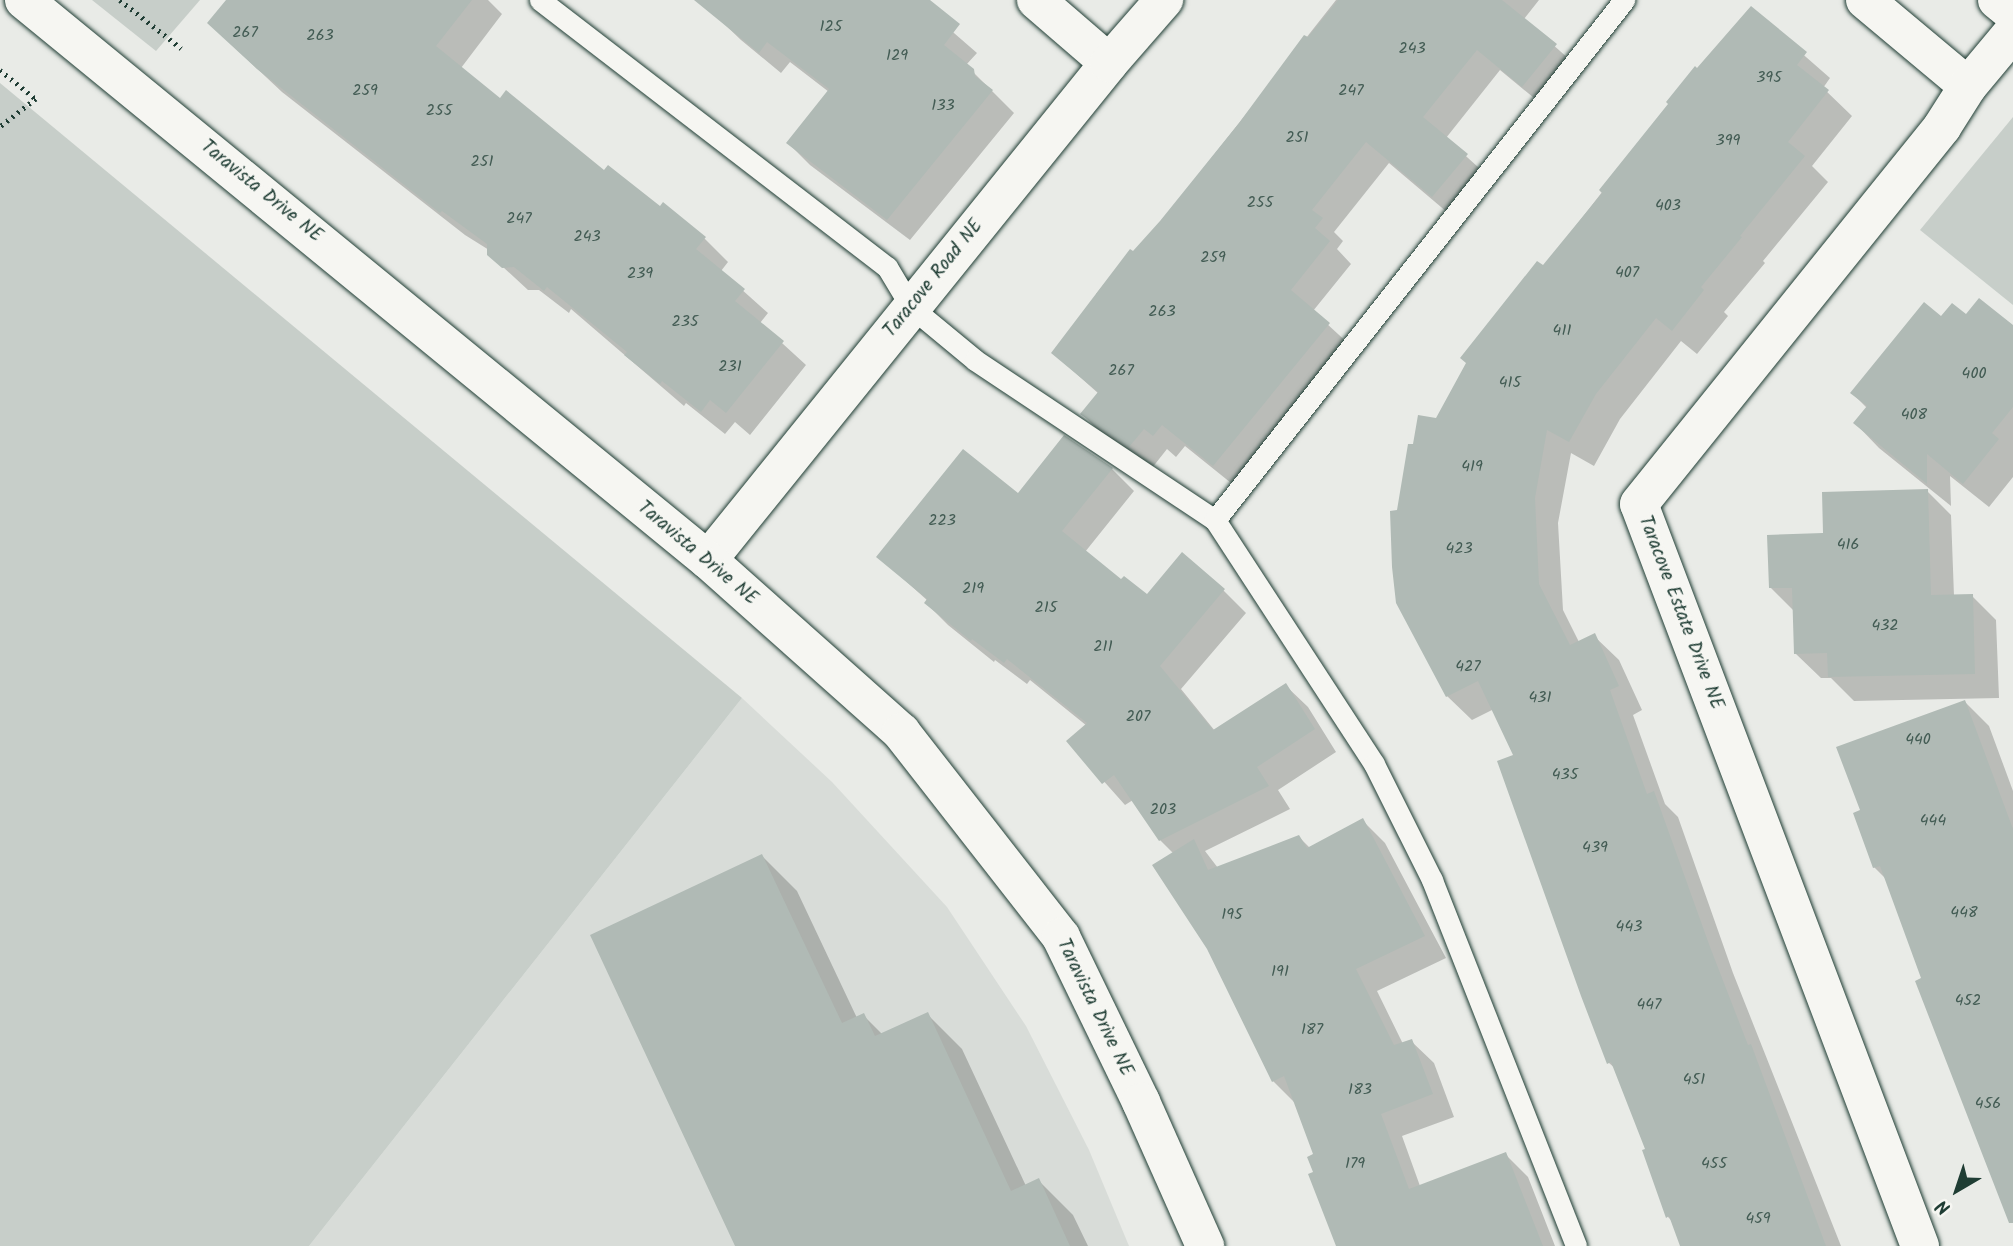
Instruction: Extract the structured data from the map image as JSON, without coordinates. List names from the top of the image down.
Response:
{
  "streets": {
    "street": ["Taravista Drive NE", "Taracove Road NE", "Taracove Estate Drive NE"]
  },
  "crossings": [
    ["Taravista Drive NE", "Taracove Road NE"]
  ],
  "house_numbers": [
    "125",
    "267",
    "263",
    "243",
    "129",
    "395",
    "259",
    "247",
    "133",
    "255",
    "251",
    "399",
    "251",
    "255",
    "403",
    "247",
    "243",
    "259",
    "407",
    "239",
    "263",
    "235",
    "411",
    "231",
    "267",
    "400",
    "415",
    "408",
    "419",
    "223",
    "416",
    "423",
    "219",
    "215",
    "432",
    "211",
    "427",
    "431",
    "207",
    "440",
    "435",
    "203",
    "444",
    "439",
    "448",
    "195",
    "443",
    "191",
    "452",
    "447",
    "187",
    "451",
    "183",
    "456",
    "179",
    "455",
    "459"
  ],
  "north": "bottom left"
}
